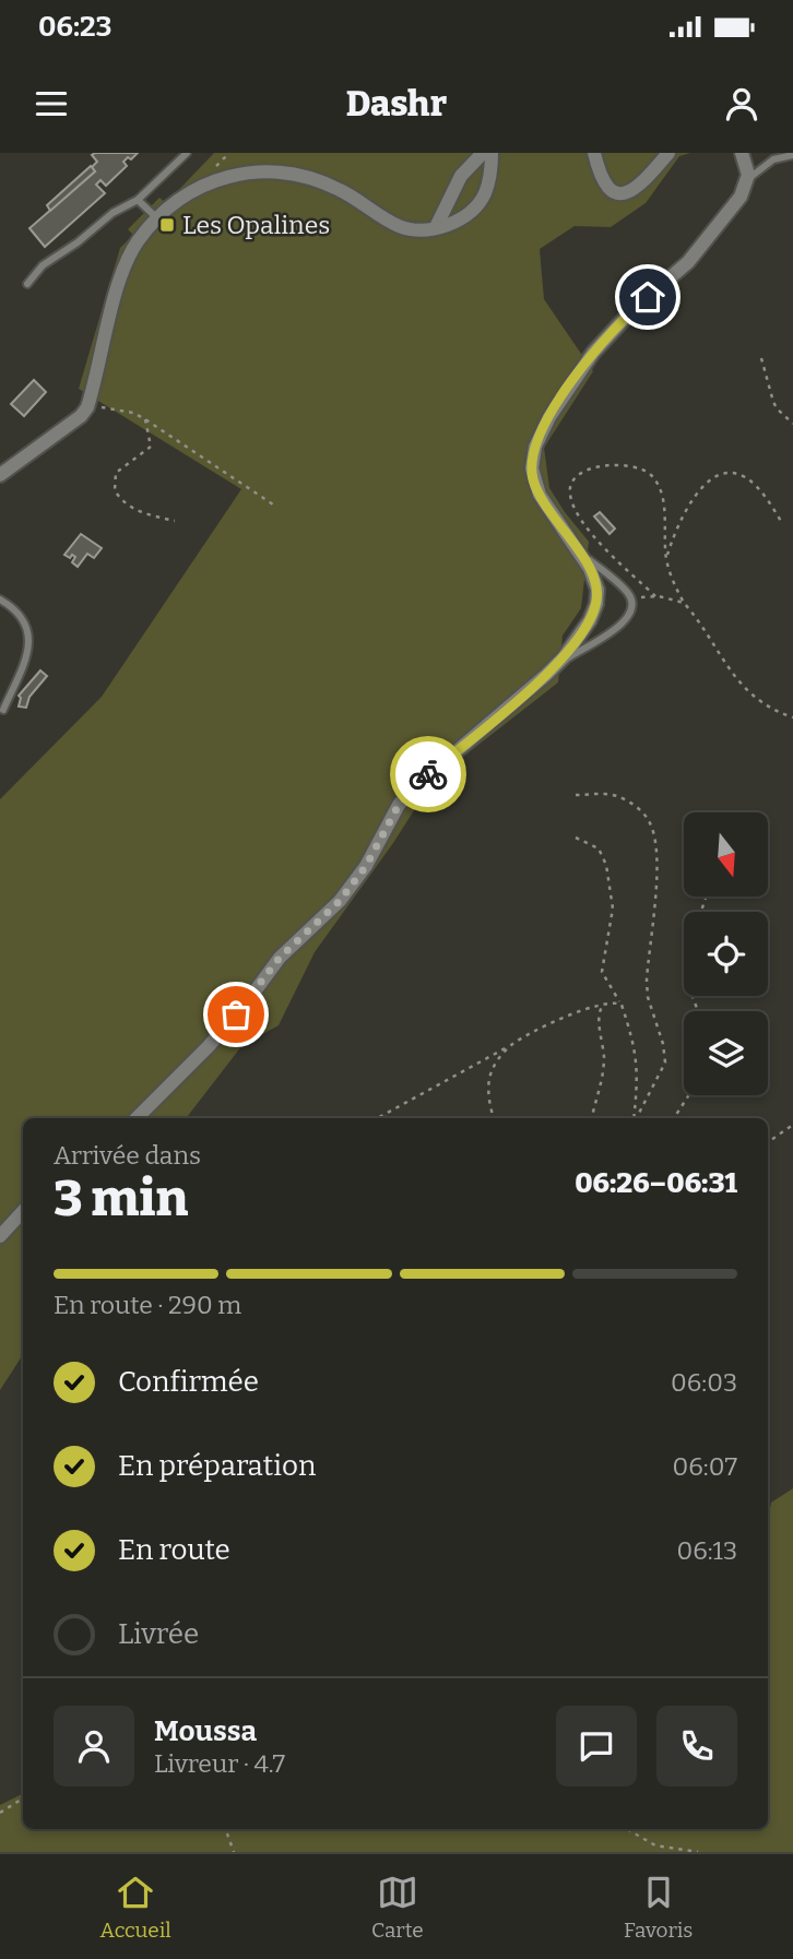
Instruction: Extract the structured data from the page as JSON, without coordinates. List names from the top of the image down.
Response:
{
  "places": {
    "transit": ["Les Opalines"]
  },
  "north": "bottom",
  "page": {
    "status": "06:23",
    "header": "Dashr",
    "heading": ["3 min", "Arrivée dans", "06:26–06:31"],
    "panel": ["Moussa", "Livreur · 4.7"],
    "bar": "En route · 290 m",
    "list": [
      ["Confirmée", "06:03"],
      ["En préparation", "06:07"],
      ["En route", "06:13"],
      "Livrée"
    ],
    "tabs": ["Accueil", "Carte", "Favoris"]
  }
}
